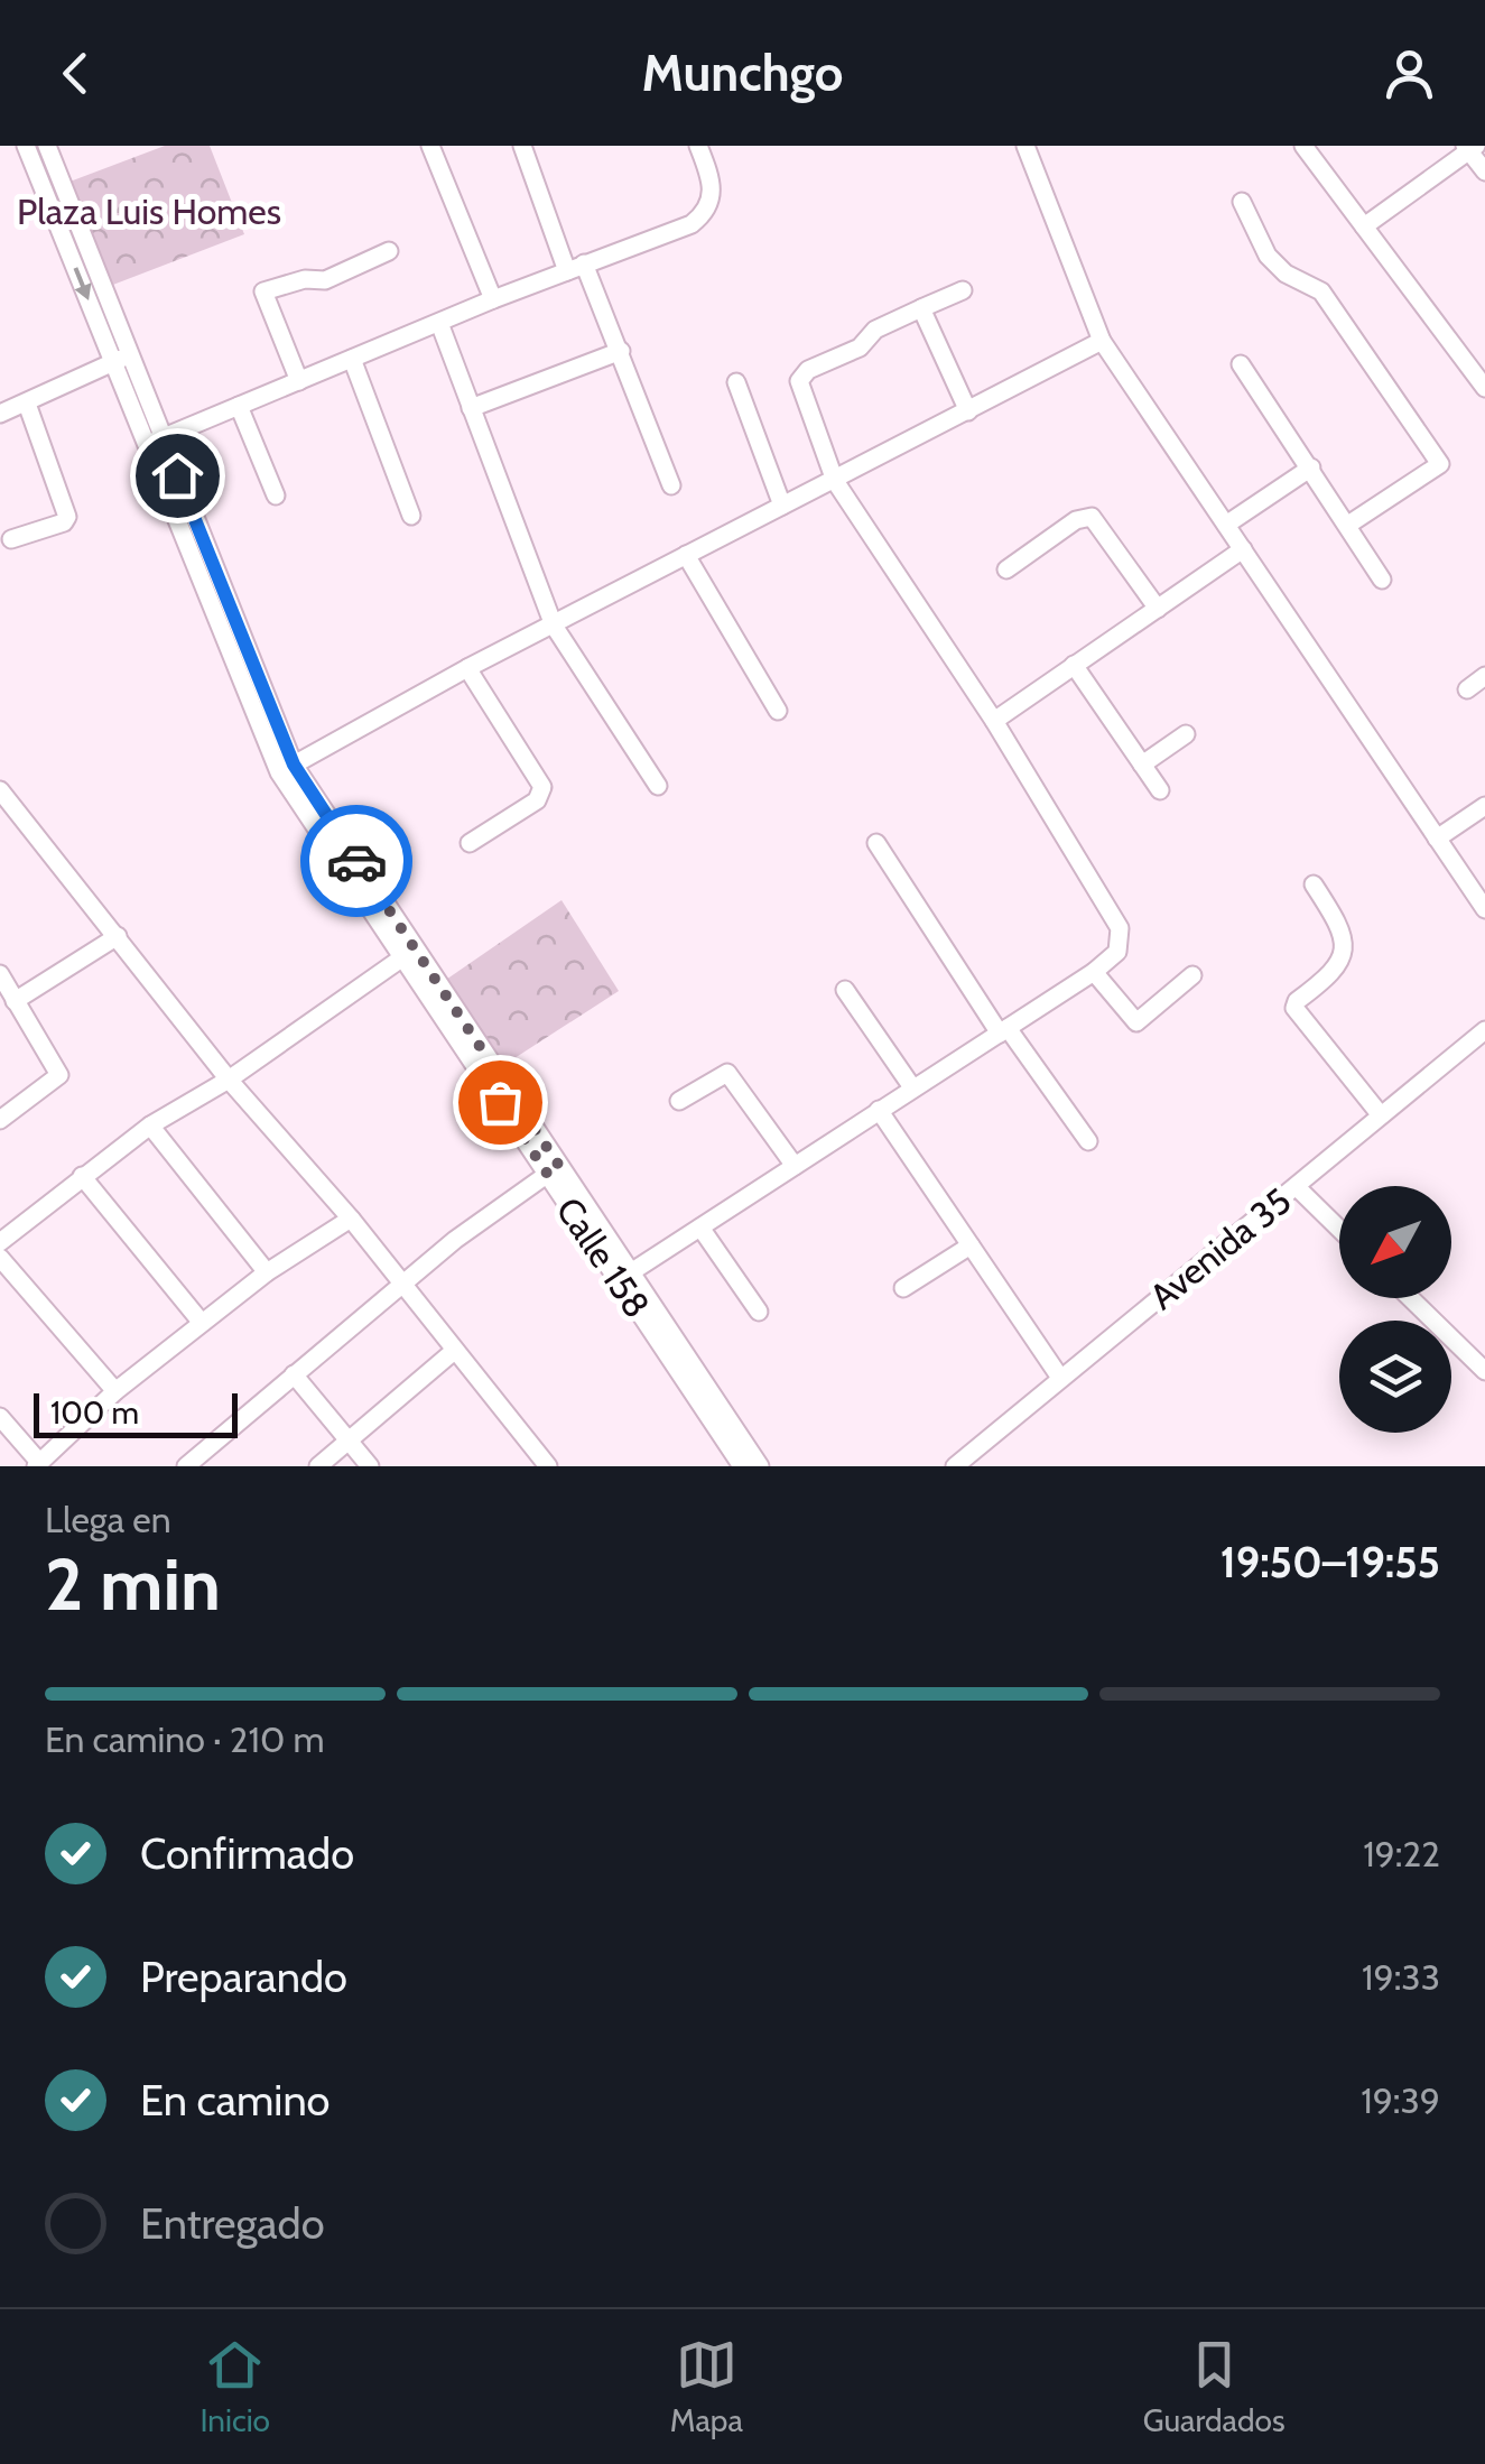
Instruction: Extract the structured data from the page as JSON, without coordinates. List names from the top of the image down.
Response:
{
  "streets": {
    "street": ["Avenida 35", "Calle 158"]
  },
  "parks": ["Plaza Luis Homes"],
  "scale_bar": "100 m",
  "north": "bottom left",
  "page": {
    "header": "Munchgo",
    "scale": "100 m",
    "heading": ["2 min", "Llega en", "19:50–19:55"],
    "bar": "En camino · 210 m",
    "list": [
      ["Confirmado", "19:22"],
      ["Preparando", "19:33"],
      ["En camino", "19:39"],
      "Entregado"
    ],
    "tabs": ["Inicio", "Mapa", "Guardados"]
  }
}
